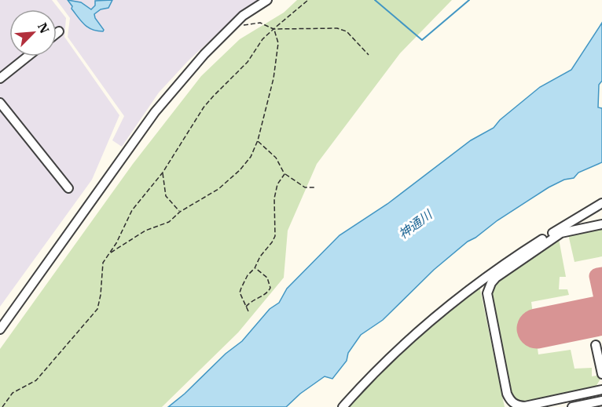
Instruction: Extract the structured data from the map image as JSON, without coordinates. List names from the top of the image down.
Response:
{
  "water": ["神通川"],
  "north": "top right"
}
